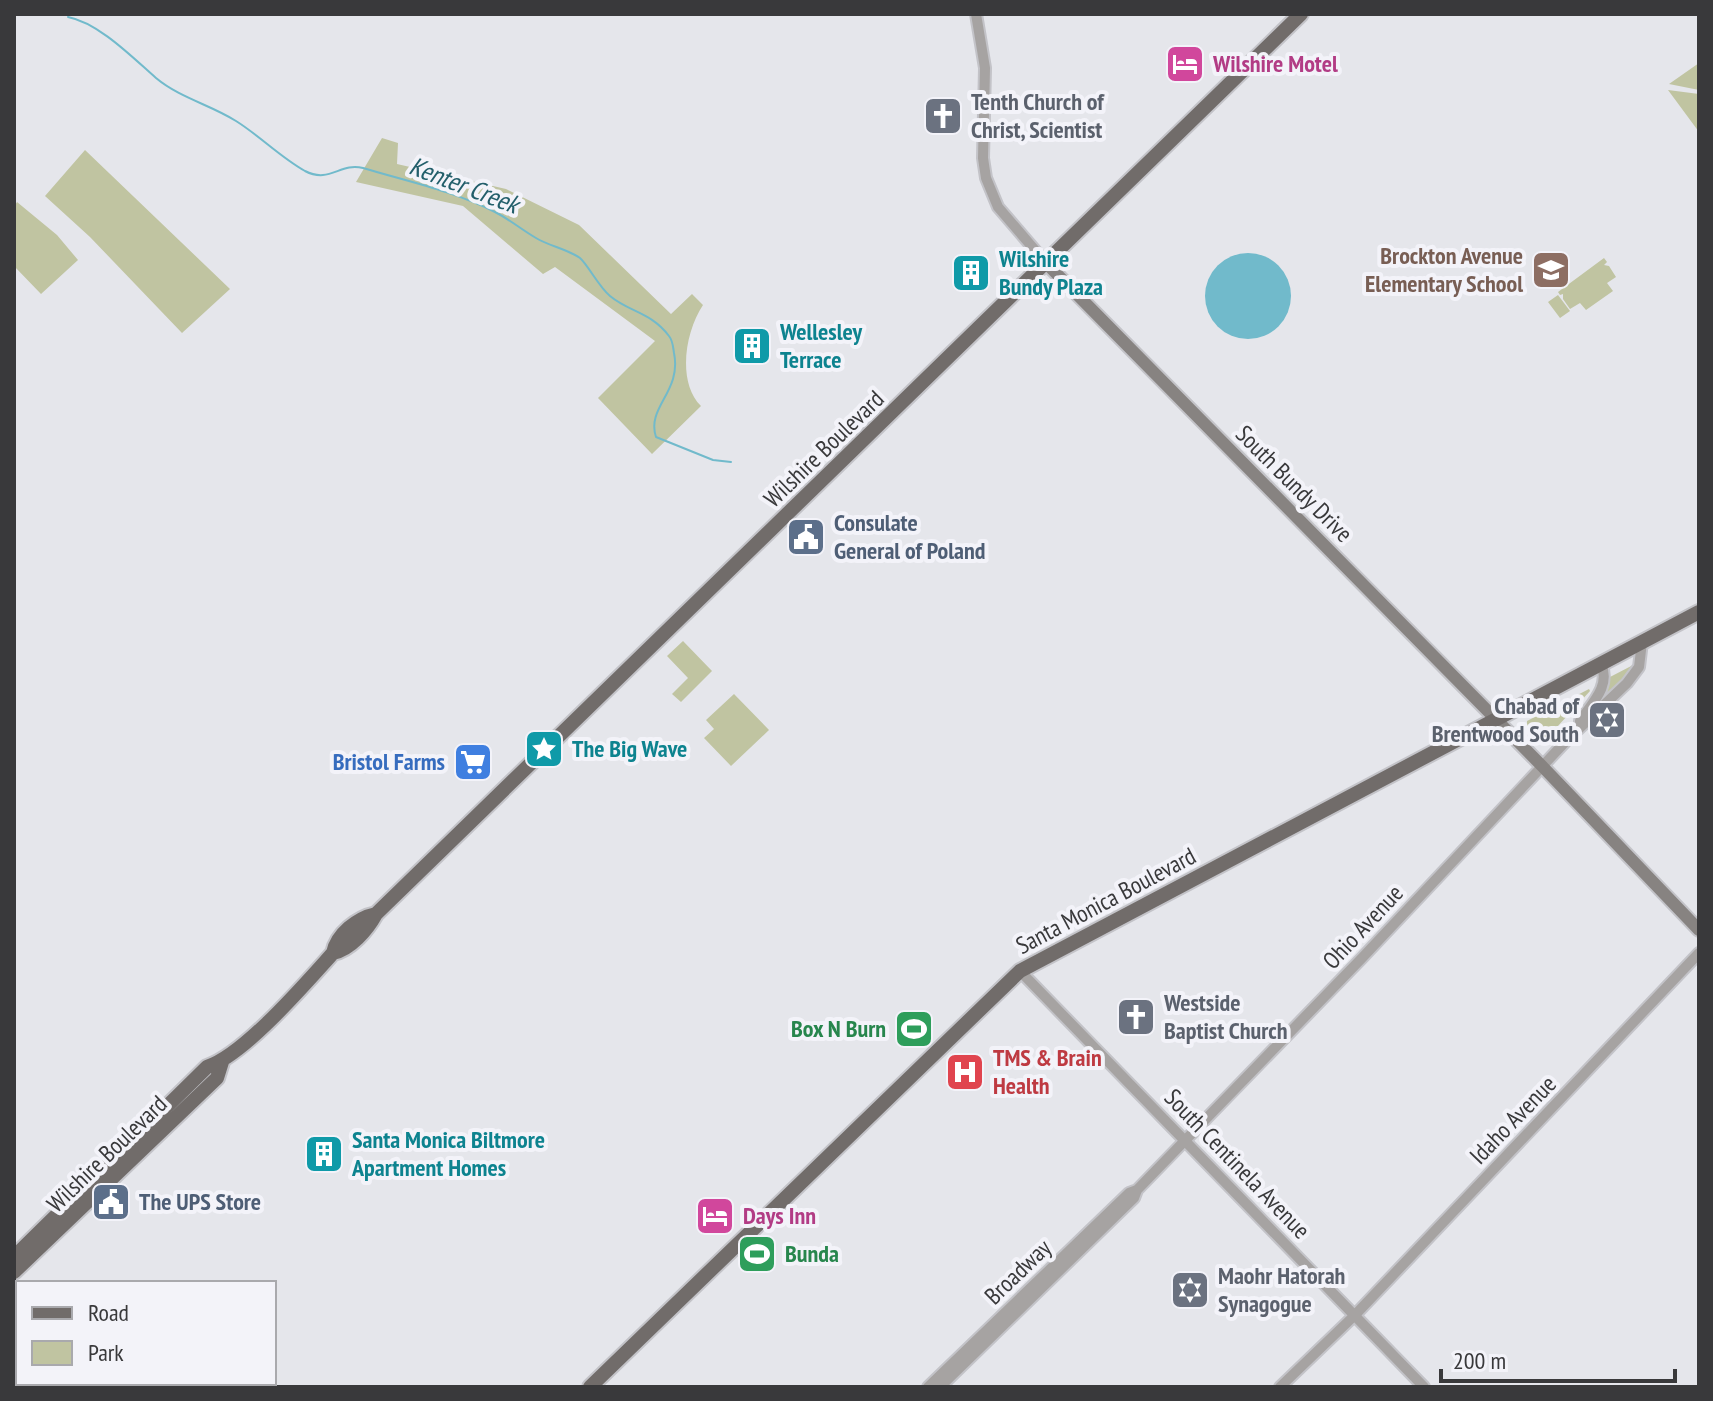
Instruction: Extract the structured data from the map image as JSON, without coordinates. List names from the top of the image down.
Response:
{
  "streets": {
    "main road": ["Wilshire Boulevard", "South Bundy Drive", "Santa Monica Boulevard"],
    "street": [
      "Ohio Avenue",
      "Idaho Avenue",
      "South Centinela Avenue",
      "Broadway"
    ]
  },
  "crossings": [
    ["Wilshire Boulevard", "South Bundy Drive"],
    ["South Bundy Drive", "Santa Monica Boulevard"],
    ["South Bundy Drive", "Ohio Avenue"],
    ["Santa Monica Boulevard", "Ohio Avenue"],
    ["Santa Monica Boulevard", "South Centinela Avenue"],
    ["Ohio Avenue", "South Centinela Avenue"],
    ["Ohio Avenue", "Broadway"],
    ["Idaho Avenue", "South Centinela Avenue"],
    ["South Centinela Avenue", "Broadway"]
  ],
  "water": ["Kenter Creek"],
  "places": {
    "hotel": ["Wilshire Motel", "Days Inn"],
    "church": ["Tenth Church of Christ, Scientist", "Westside Baptist Church"],
    "school or university": ["Brockton Avenue Elementary School"],
    "building": ["Wilshire Bundy Plaza", "Wellesley Terrace", "Santa Monica Biltmore Apartment Homes"],
    "public building": ["Consulate General of Poland", "The UPS Store"],
    "synagogue": ["Chabad of Brentwood South", "Maohr Hatorah Synagogue"],
    "place": ["The Big Wave"],
    "supermarket": ["Bristol Farms"],
    "sports": ["Box N Burn", "Bunda"],
    "hospital": ["TMS & Brain Health"]
  },
  "legend": ["Road", "Park"],
  "scale_bar": "200 m"
}
